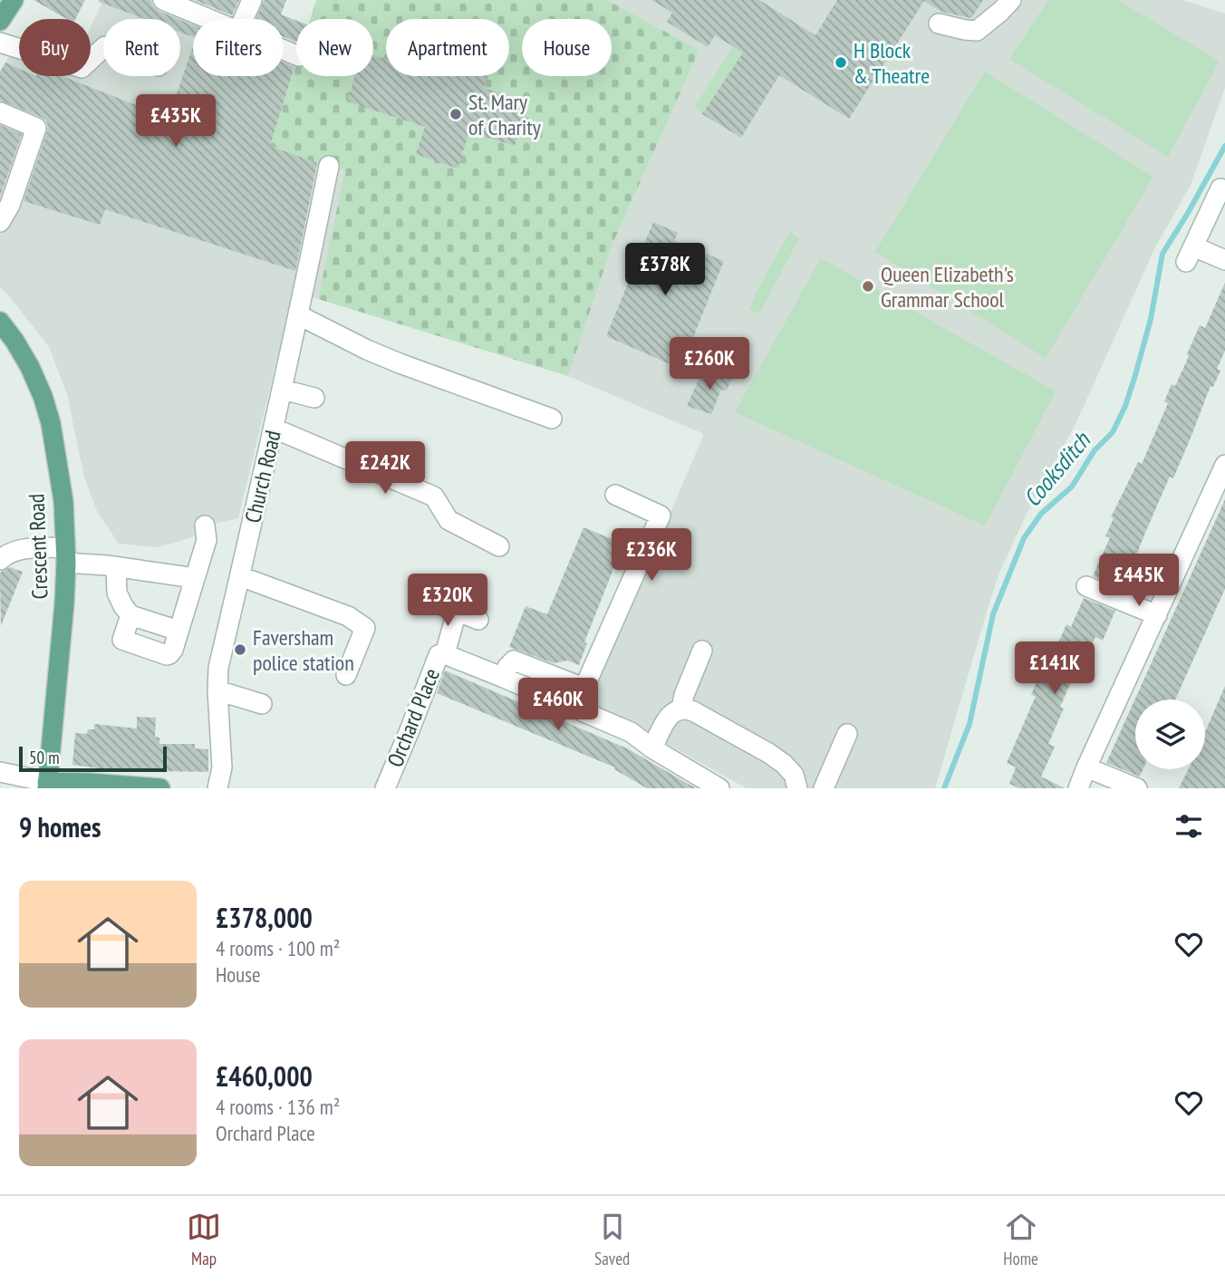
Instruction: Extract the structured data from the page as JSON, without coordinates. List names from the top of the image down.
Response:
{
  "streets": {
    "main road": ["Crescent Road"],
    "street": ["Church Road", "Orchard Place"]
  },
  "water": ["Cooksditch"],
  "places": [
    "H Block & Theatre",
    "St. Mary of Charity",
    "Queen Elizabeth's Grammar School",
    "Faversham police station"
  ],
  "scale_bar": "50 m",
  "page": {
    "chip": [
      "Buy",
      "Rent",
      "Filters",
      "New",
      "Apartment",
      "House"
    ],
    "price": [
      "£435K",
      "£378K",
      "£260K",
      "£242K",
      "£236K",
      "£445K",
      "£320K",
      "£141K",
      "£460K"
    ],
    "scale": "50 m",
    "heading": "9 homes",
    "list": [
      {
        "name": "£378,000",
        "note": "4 rooms · 100 m² · House"
      },
      {
        "name": "£460,000",
        "note": "4 rooms · 136 m² · Orchard Place"
      }
    ],
    "tabs": ["Map", "Saved", "Home"]
  }
}
